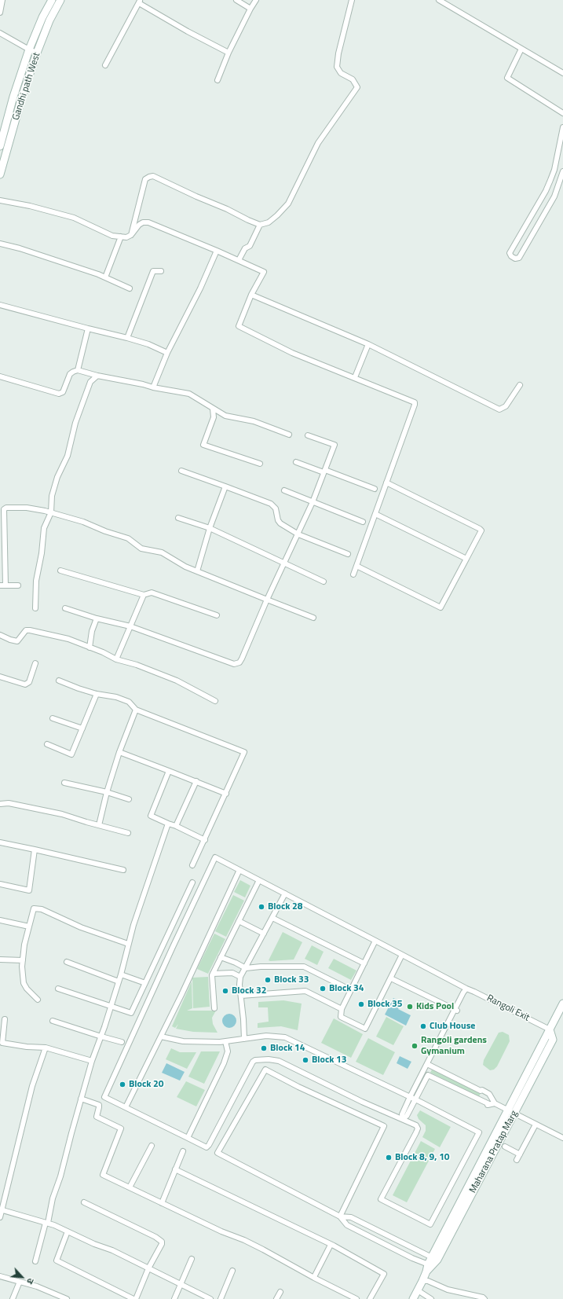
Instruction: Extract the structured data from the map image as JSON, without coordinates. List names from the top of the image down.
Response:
{
  "streets": {
    "street": ["Gandhi path West", "Rangoli Exit", "Maharana Pratap Marg"]
  },
  "crossings": [
    ["Rangoli Exit", "Maharana Pratap Marg"]
  ],
  "places": [
    "Block 28",
    "Block 33",
    "Block 34",
    "Block 32",
    "Block 35",
    "Kids Pool",
    "Club House",
    "Rangoli gardens Gymanium",
    "Block 14",
    "Block 13",
    "Block 20",
    "Block 8, 9, 10"
  ],
  "north": "bottom right"
}
